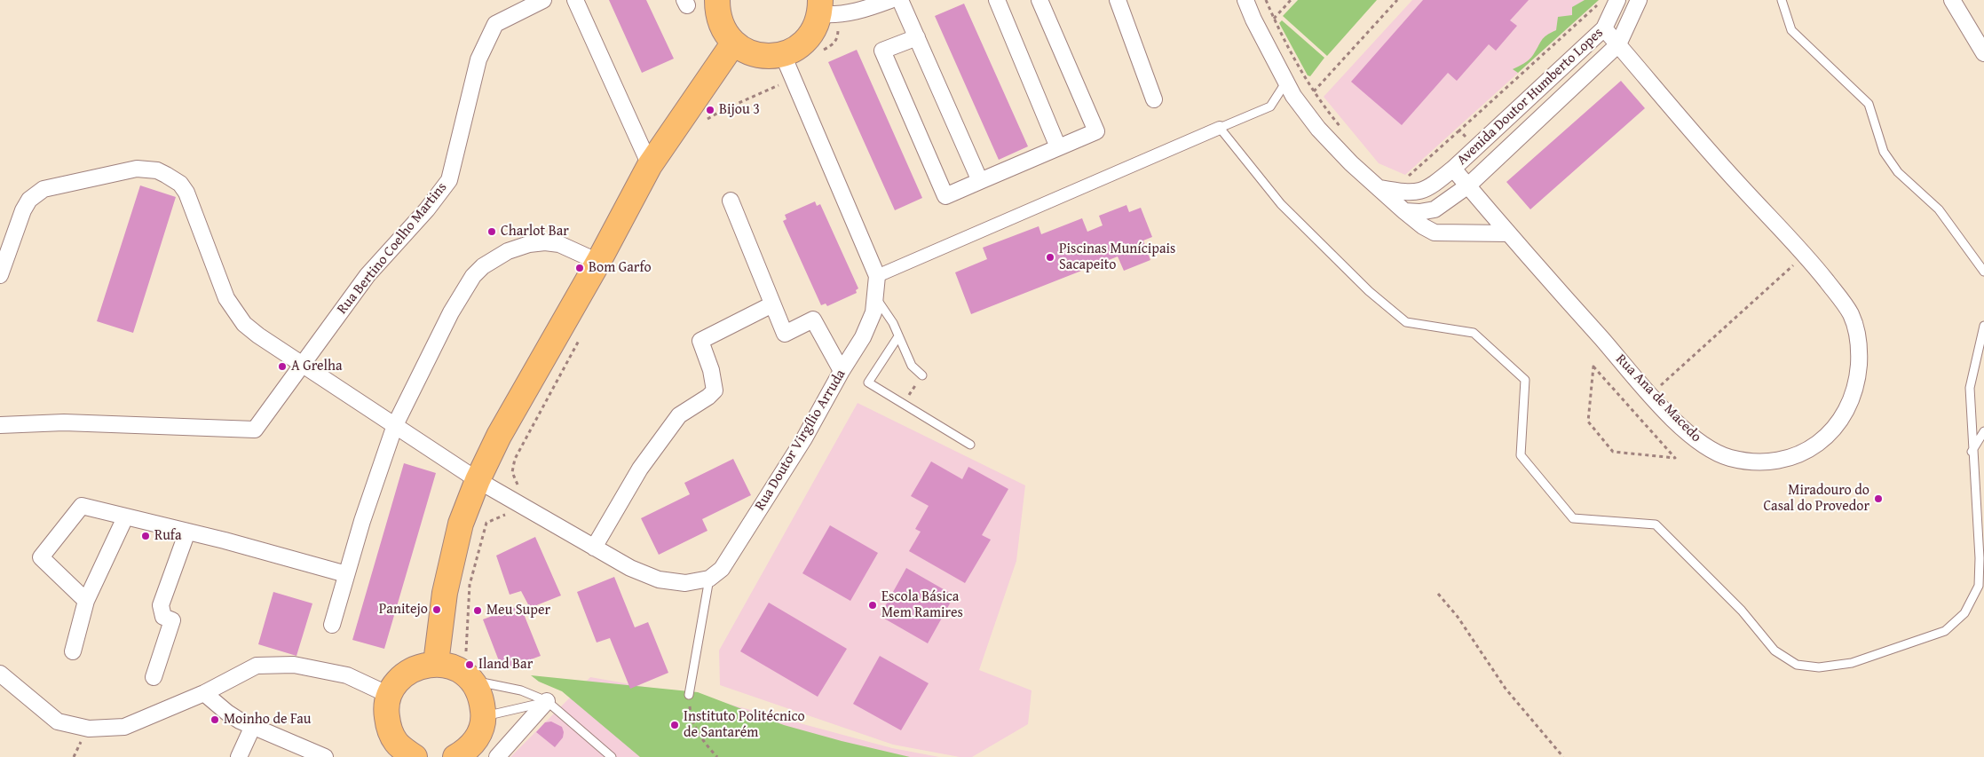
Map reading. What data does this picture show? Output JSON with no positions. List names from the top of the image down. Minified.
{"streets":{"street":["Avenida Doutor Humberto Lopes","Rua Bertino Coelho Martins","Rua Ana de Macedo","Rua Doutor Virgílio Arruda"]},"crossings":[["Avenida Doutor Humberto Lopes","Rua Ana de Macedo"]],"places":["Bijou 3","Charlot Bar","Piscinas Munícipais Sacapeito","Bom Garfo","A Grelha","Miradouro do Casal do Provedor","Rufa","Escola Básica Mem Ramires","Panitejo","Meu Super","Iland Bar","Moinho de Fau","Instituto Politécnico de Santarém"]}
